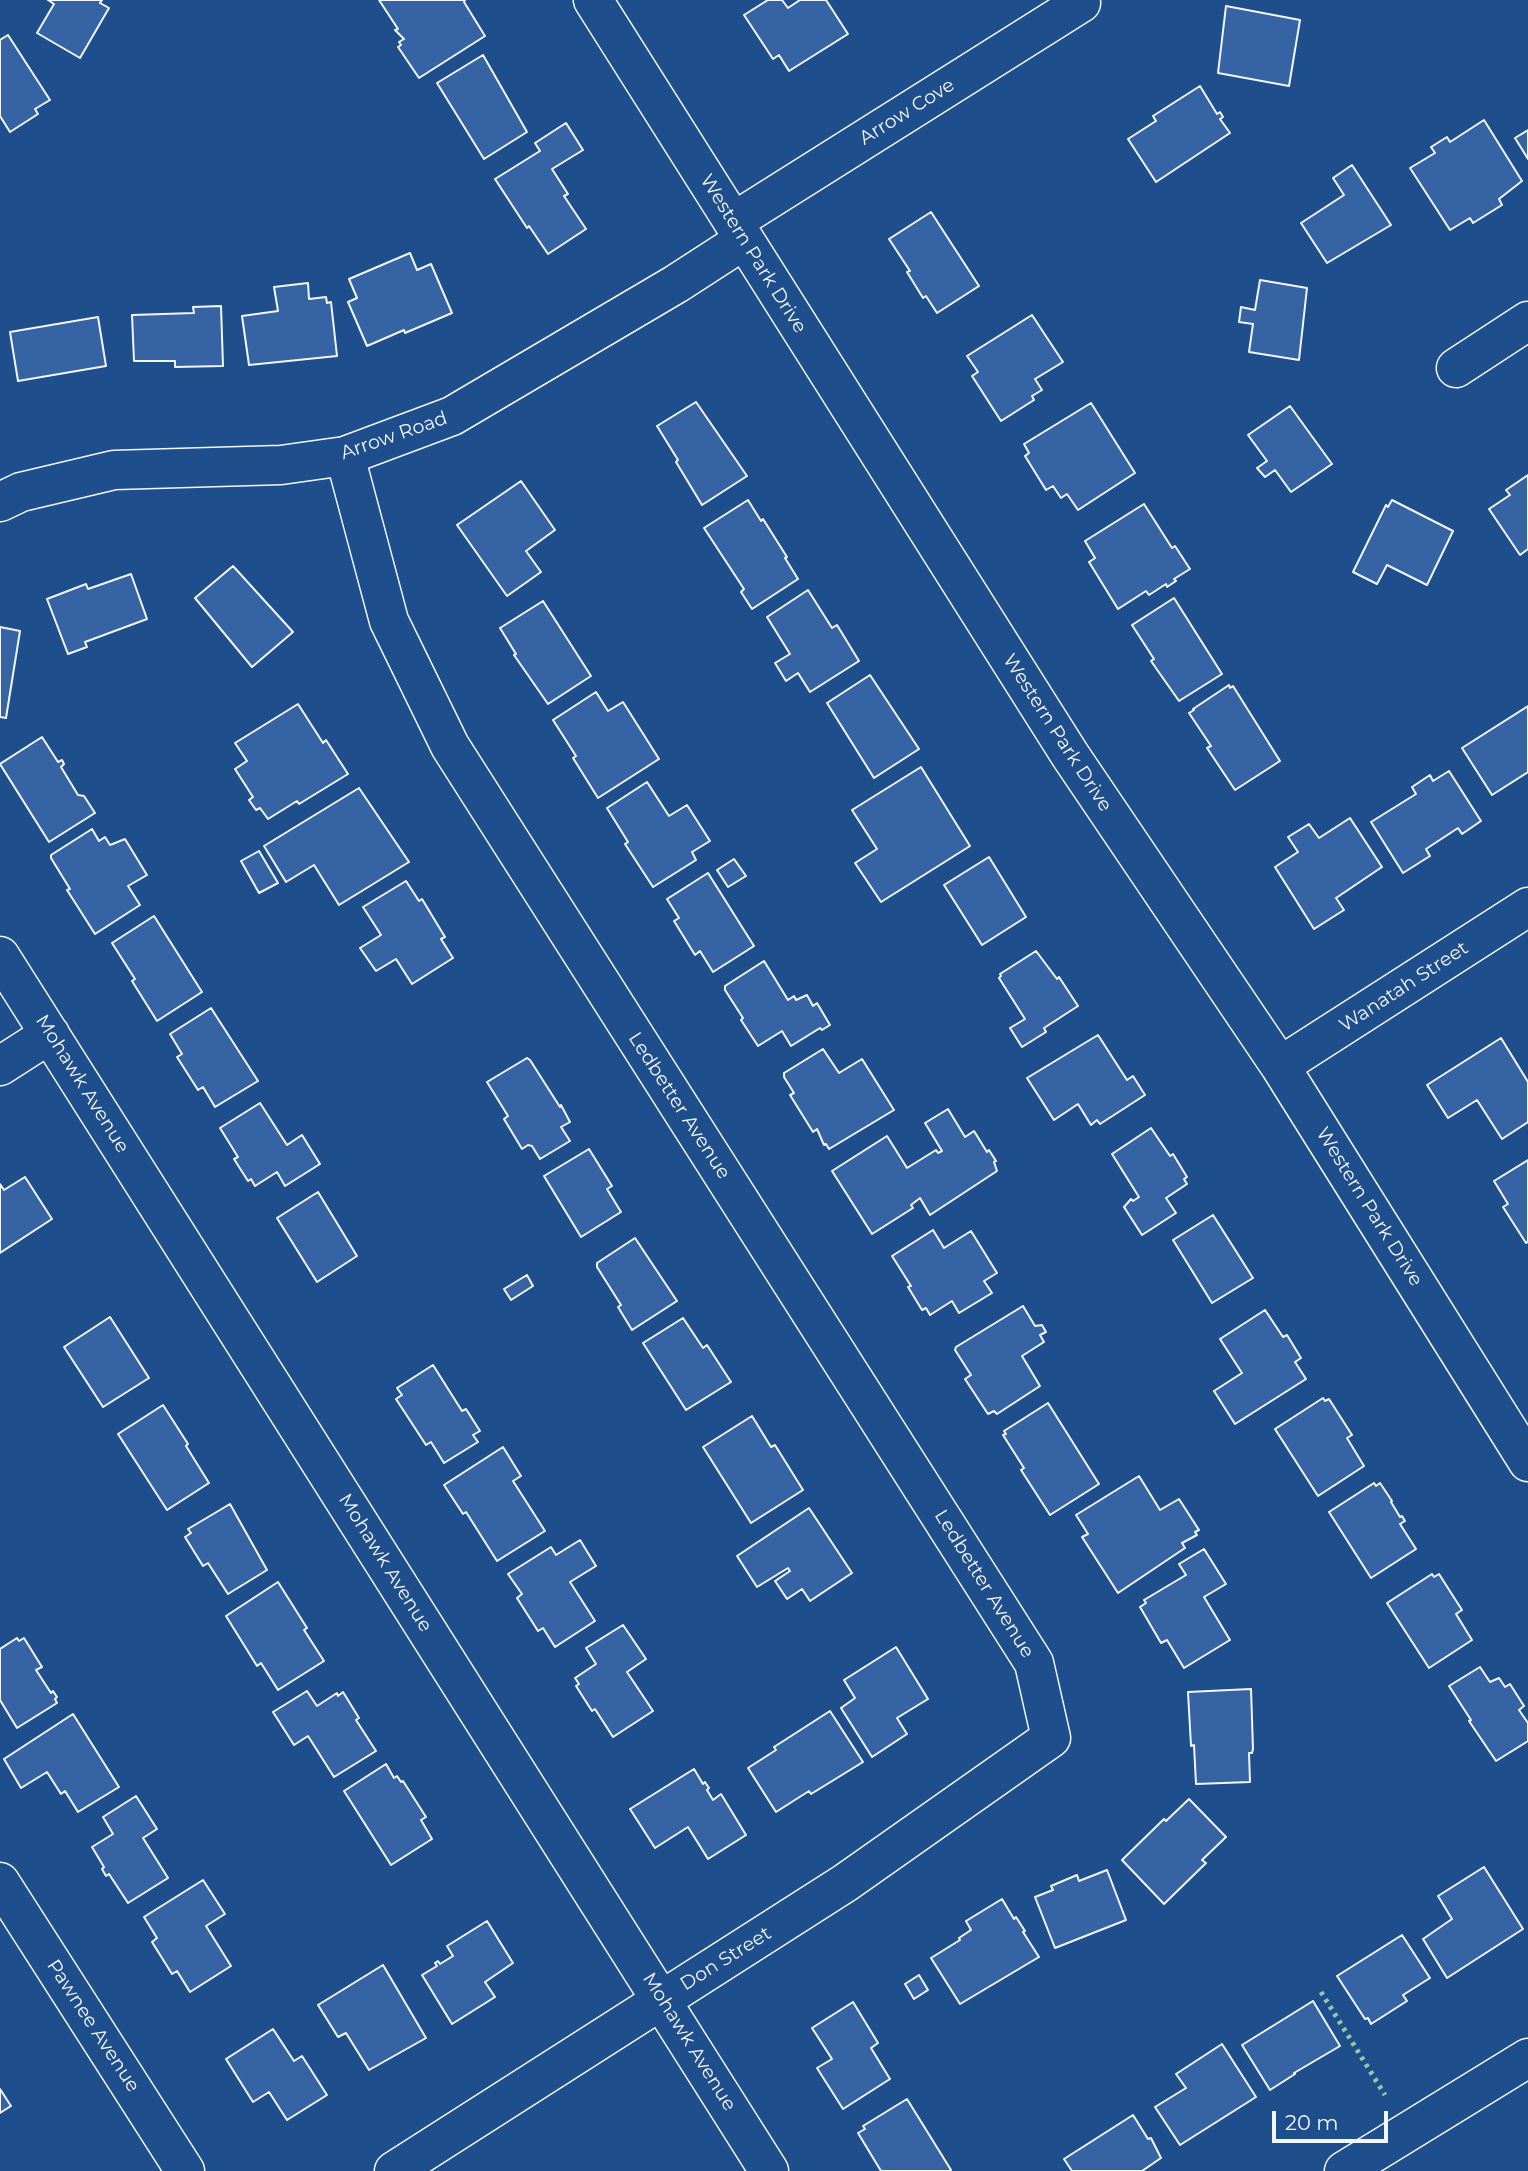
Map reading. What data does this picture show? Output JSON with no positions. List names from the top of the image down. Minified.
{"streets":{"street":["Arrow Cove","Western Park Drive","Arrow Road","Wanatah Street","Mohawk Avenue","Ledbetter Avenue","Don Street","Pawnee Avenue"]},"crossings":[["Arrow Cove","Western Park Drive"],["Arrow Cove","Arrow Road"],["Western Park Drive","Arrow Road"],["Western Park Drive","Wanatah Street"],["Arrow Road","Ledbetter Avenue"],["Mohawk Avenue","Don Street"],["Ledbetter Avenue","Don Street"]],"scale_bar":"20 m"}
